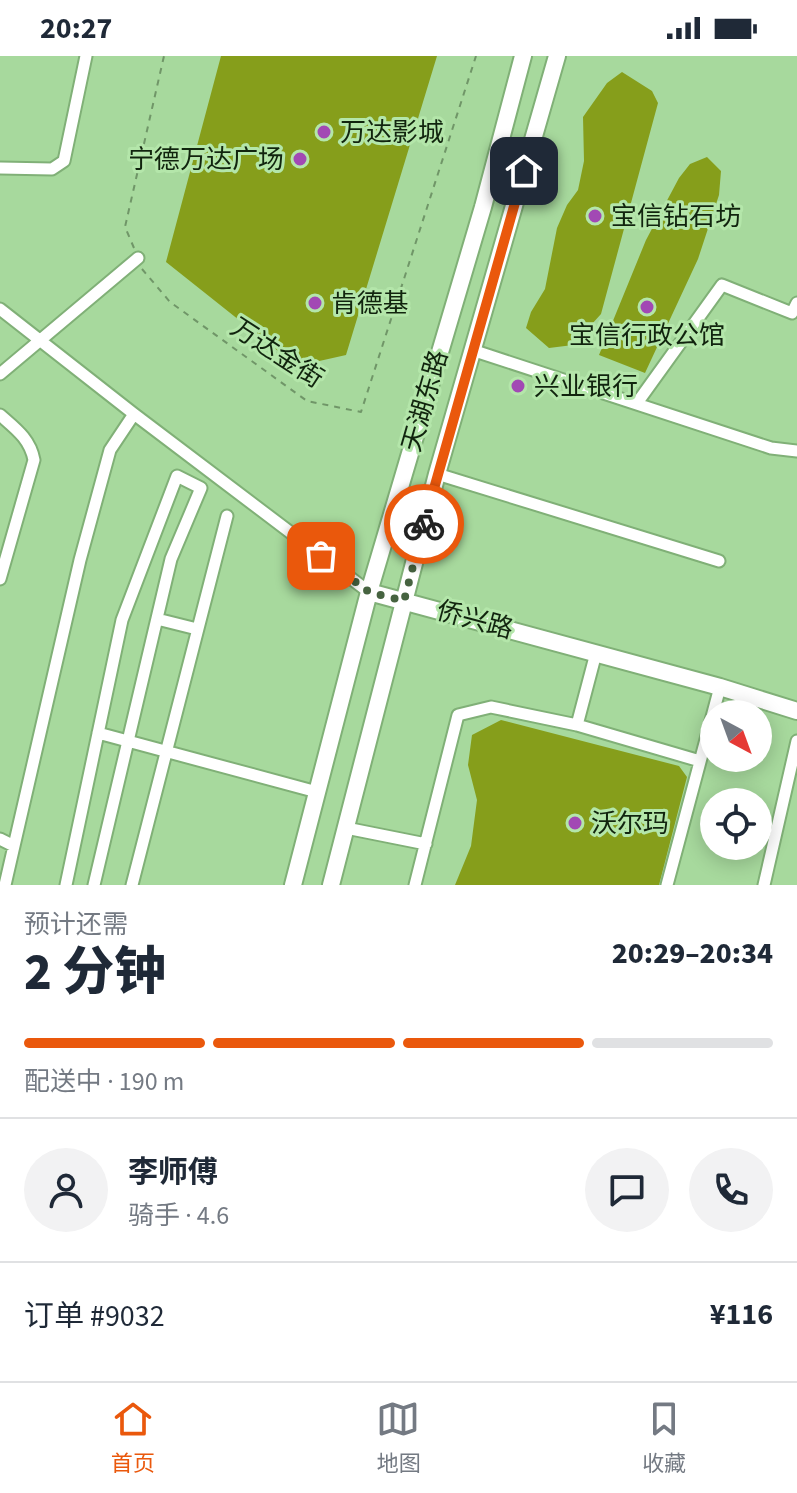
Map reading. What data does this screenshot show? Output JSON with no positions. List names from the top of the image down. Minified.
{"streets":{"main road":["天湖东路","侨兴路"],"path":["万达金街"]},"crossings":[["天湖东路","侨兴路"]],"places":["万达影城","宁德万达广场","宝信钻石坊","肯德基","宝信行政公馆","兴业银行","沃尔玛"],"north":"bottom right","page":{"status":"20:27","heading":["2 分钟","预计还需","20:29–20:34"],"panel":["李师傅","骑手 · 4.6","订单 #9032","¥116"],"bar":"配送中 · 190 m","tabs":["首页","地图","收藏"]}}
